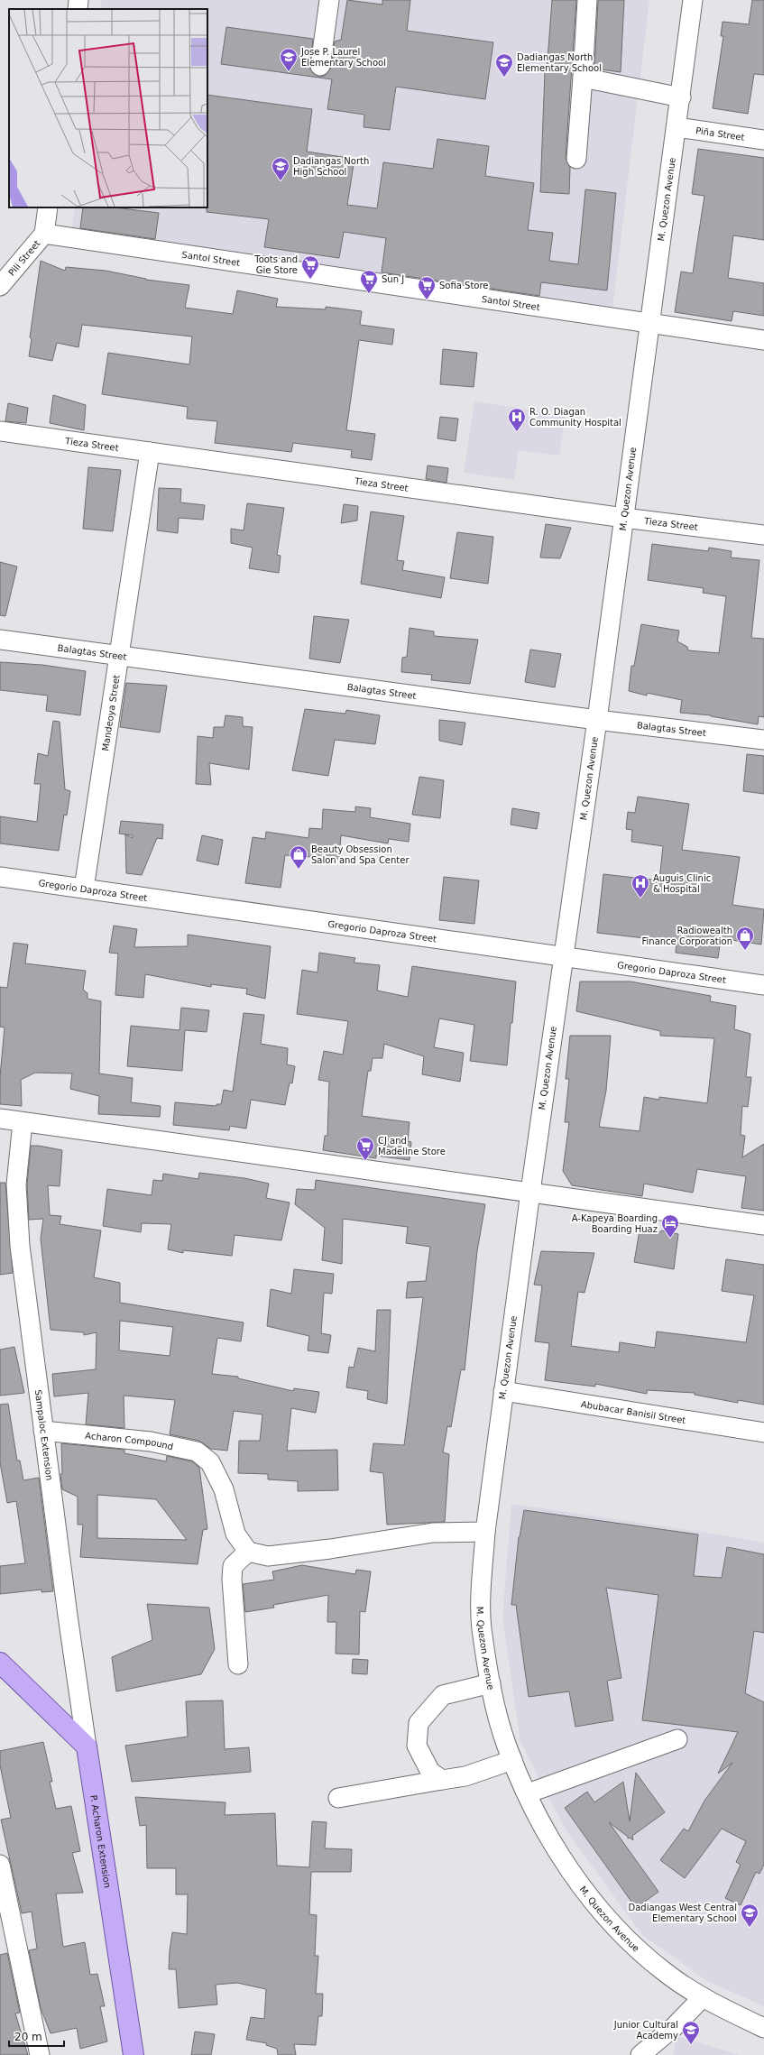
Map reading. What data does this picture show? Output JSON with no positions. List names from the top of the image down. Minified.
{"streets":{"main road":["P. Acharon Extension"],"street":["Piña Street","M. Quezon Avenue","Pili Street","Santol Street","Tieza Street","Balagtas Street","Mandeoya Street","Gregorio Daproza Street","Abubacar Banisil Street","Sampaloc Extension","Acharon Compound"]},"crossings":[["Piña Street","M. Quezon Avenue"],["M. Quezon Avenue","Santol Street"],["M. Quezon Avenue","Tieza Street"],["M. Quezon Avenue","Balagtas Street"],["M. Quezon Avenue","Gregorio Daproza Street"],["M. Quezon Avenue","Abubacar Banisil Street"],["Pili Street","Santol Street"],["Tieza Street","Mandeoya Street"],["Balagtas Street","Mandeoya Street"],["Mandeoya Street","Gregorio Daproza Street"],["Sampaloc Extension","Acharon Compound"],["Sampaloc Extension","P. Acharon Extension"]],"places":{"school or university":["Jose P. Laurel Elementary School","Dadiangas North Elementary School","Dadiangas North High School","Dadiangas West Central Elementary School","Junior Cultural Academy"],"supermarket":["Toots and Gie Store","Sun J","Sofia Store","CJ and Madeline Store"],"hospital":["R. O. Diagan Community Hospital","Auguis Clinic & Hospital"],"shop":["Beauty Obsession Salon and Spa Center","Radiowealth Finance Corporation"],"hotel":["A-Kapeya Boarding Boarding Huaz"]},"scale_bar":"20 m"}
